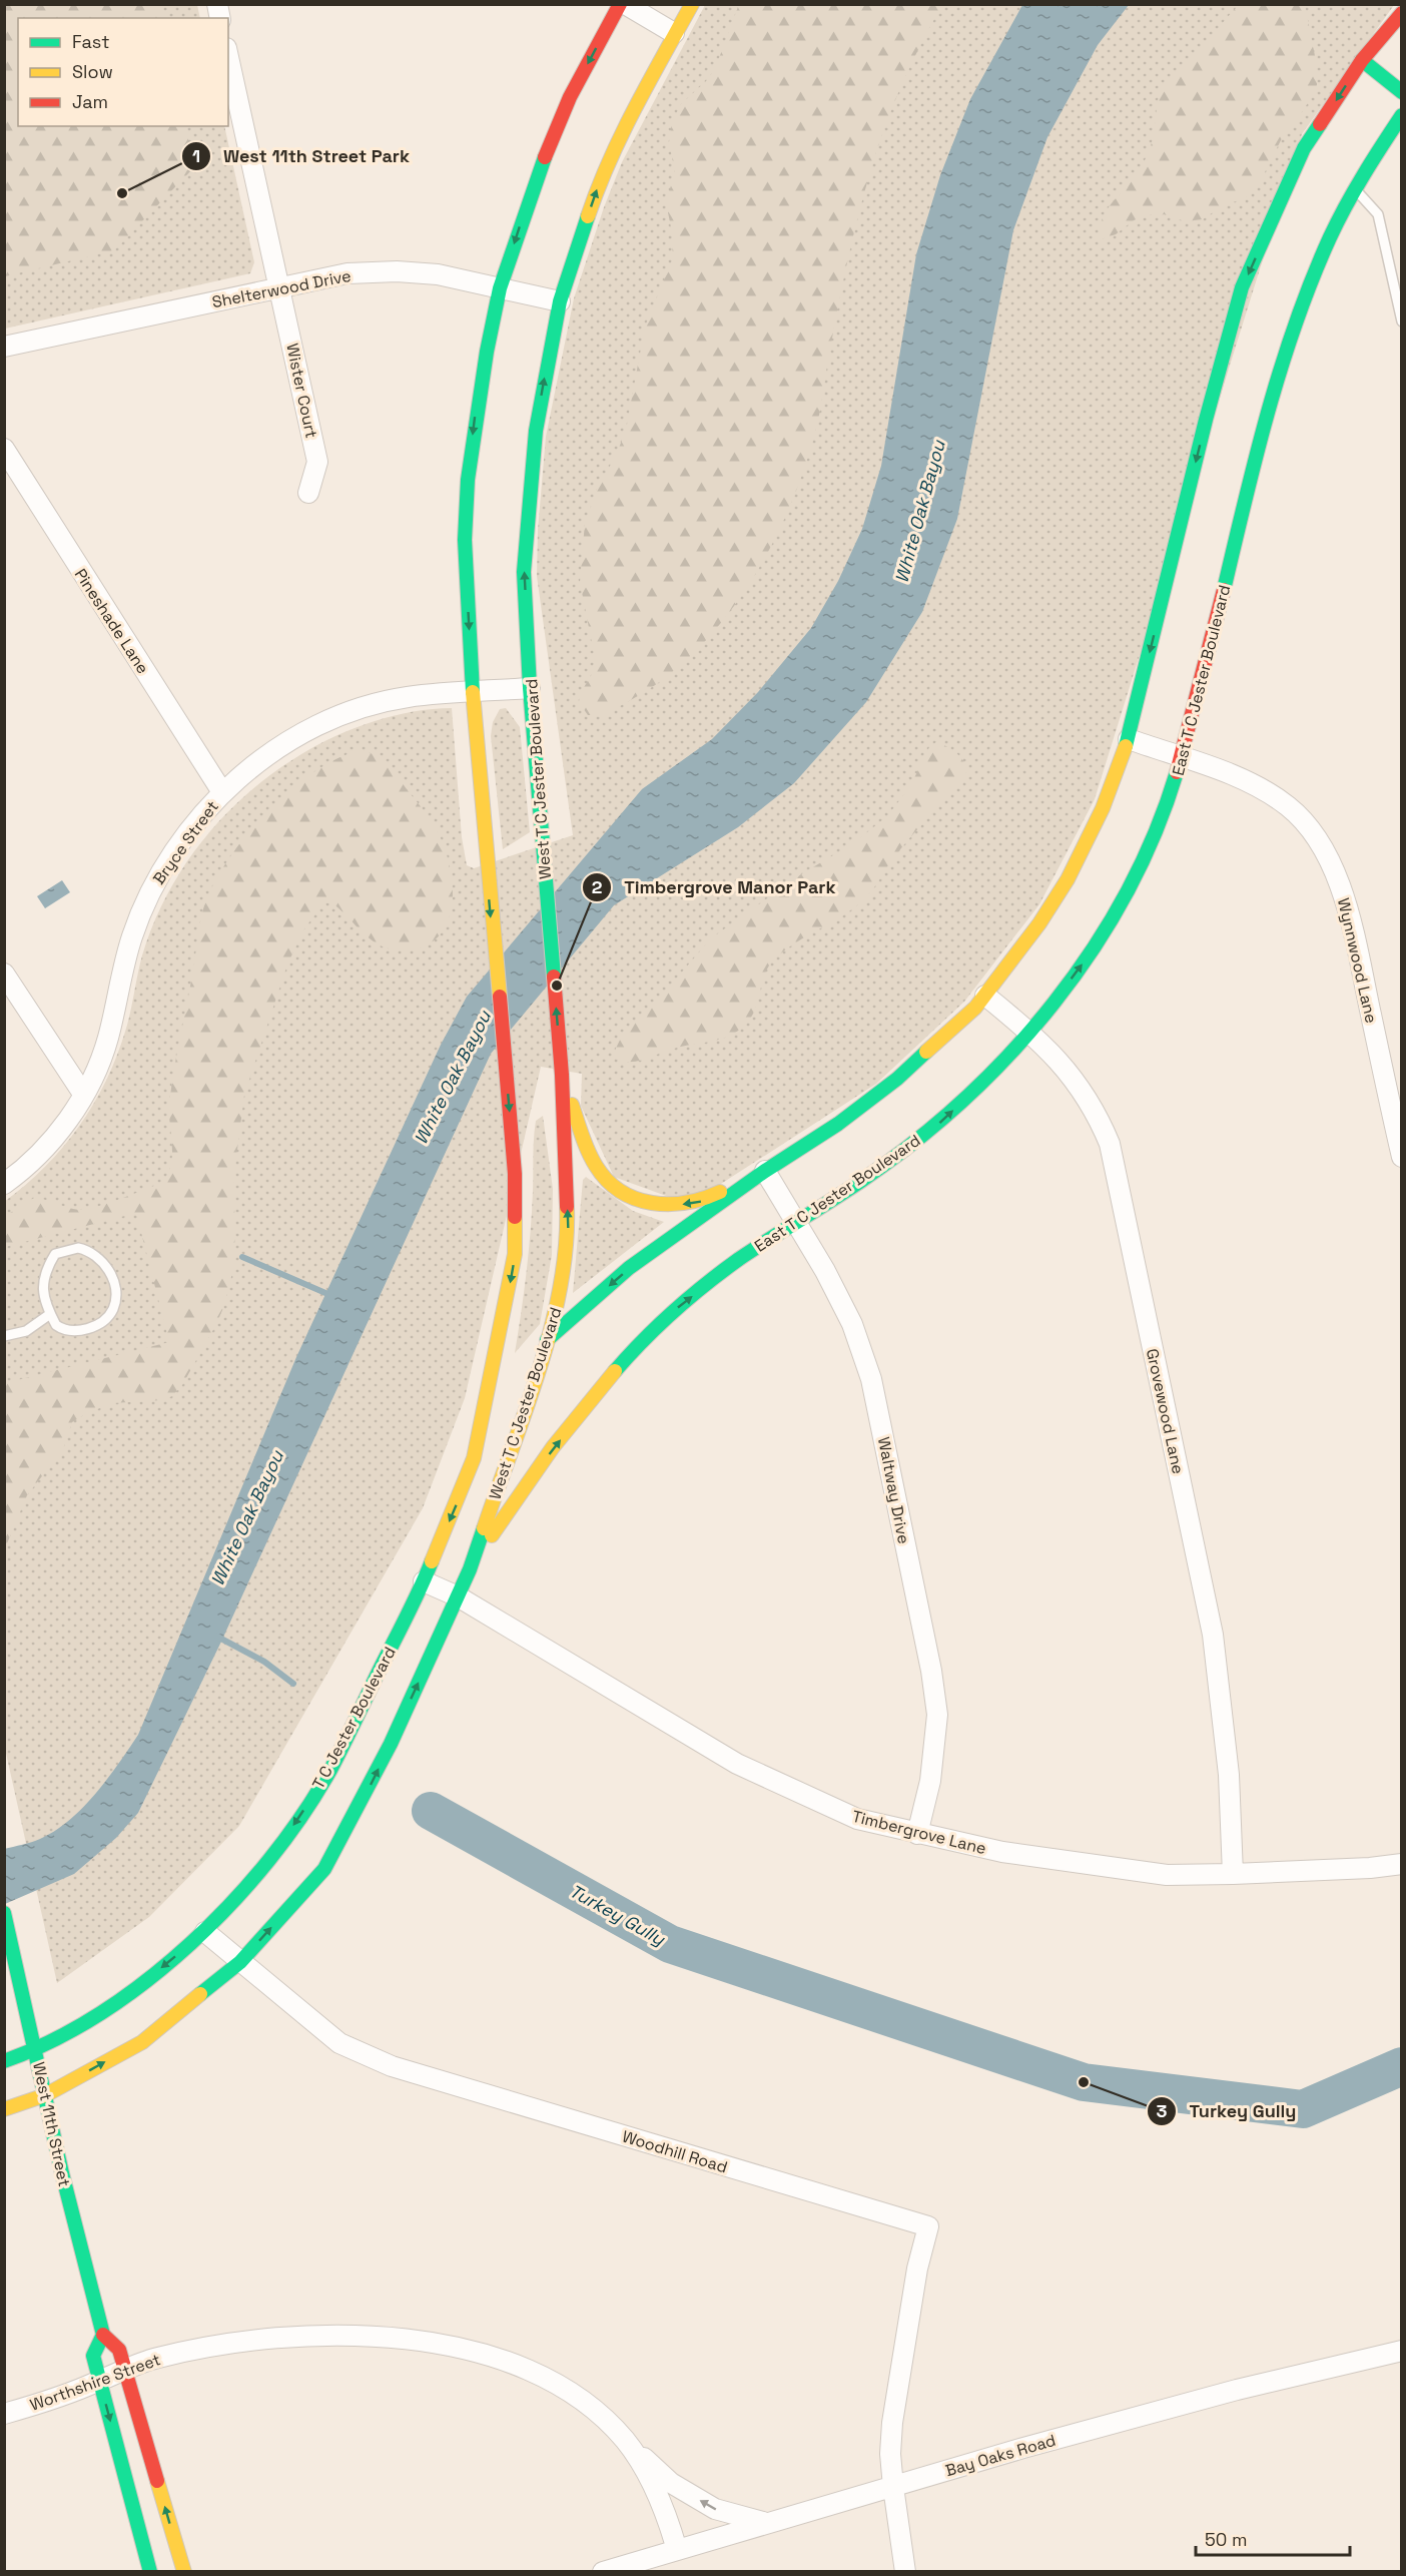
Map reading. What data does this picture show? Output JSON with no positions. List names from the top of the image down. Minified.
{"streets":{"main road":["East T C Jester Boulevard","West T C Jester Boulevard","T C Jester Boulevard","West 11th Street"],"street":["Shelterwood Drive","Wister Court","Pineshade Lane","Bryce Street","Wynnwood Lane","Grovewood Lane","Waltway Drive","Timbergrove Lane","Woodhill Road","Worthshire Street","Bay Oaks Road"]},"crossings":[["Shelterwood Drive","Wister Court"],["Shelterwood Drive","West T C Jester Boulevard"],["Pineshade Lane","Bryce Street"],["East T C Jester Boulevard","West T C Jester Boulevard"],["East T C Jester Boulevard","Wynnwood Lane"],["East T C Jester Boulevard","Grovewood Lane"],["East T C Jester Boulevard","Waltway Drive"],["West T C Jester Boulevard","Bryce Street"],["West T C Jester Boulevard","T C Jester Boulevard"],["Grovewood Lane","Timbergrove Lane"],["Waltway Drive","Timbergrove Lane"],["T C Jester Boulevard","Timbergrove Lane"],["T C Jester Boulevard","West 11th Street"],["T C Jester Boulevard","Woodhill Road"],["West 11th Street","Worthshire Street"],["Woodhill Road","Bay Oaks Road"],["Worthshire Street","Bay Oaks Road"]],"water":["White Oak Bayou","Turkey Gully"],"places":["West 11th Street Park","Timbergrove Manor Park","Turkey Gully"],"legend":["Fast","Slow","Jam"],"scale_bar":"50 m"}
